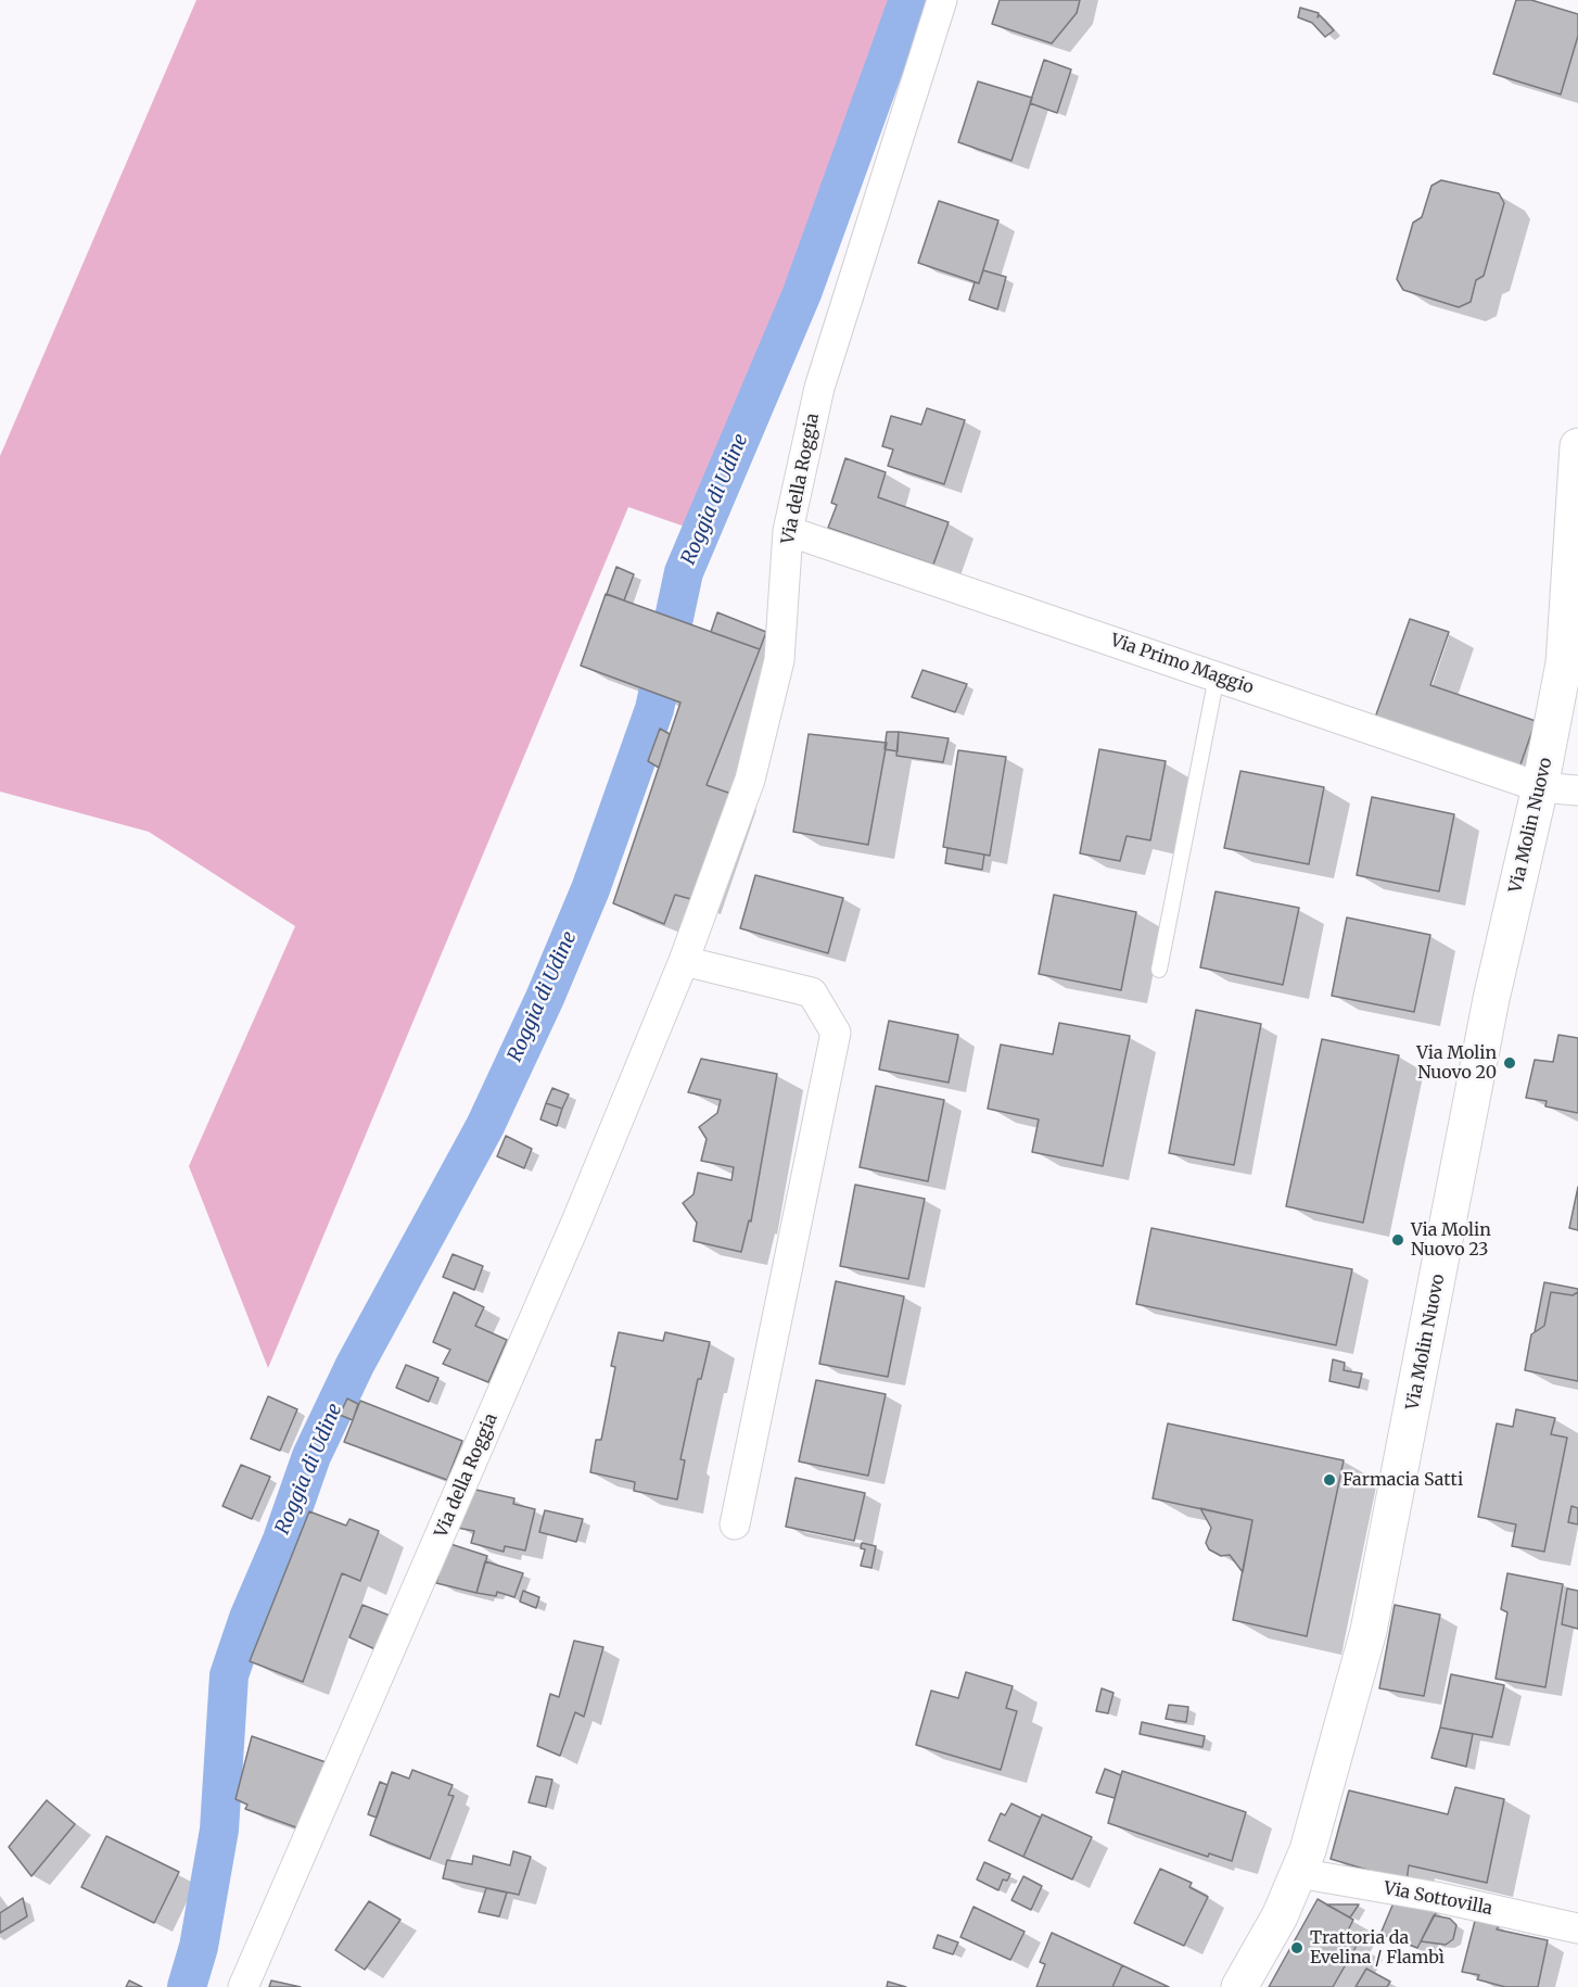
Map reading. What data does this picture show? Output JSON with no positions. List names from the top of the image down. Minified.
{"streets":{"main road":["Via Molin Nuovo"],"street":["Via della Roggia","Via Primo Maggio","Via Sottovilla"]},"crossings":[["Via della Roggia","Via Primo Maggio"],["Via Primo Maggio","Via Molin Nuovo"],["Via Molin Nuovo","Via Sottovilla"]],"water":["Roggia di Udine"],"places":["Via Molin Nuovo 20","Via Molin Nuovo 23","Farmacia Satti","Trattoria da Evelina / Flambì"]}
